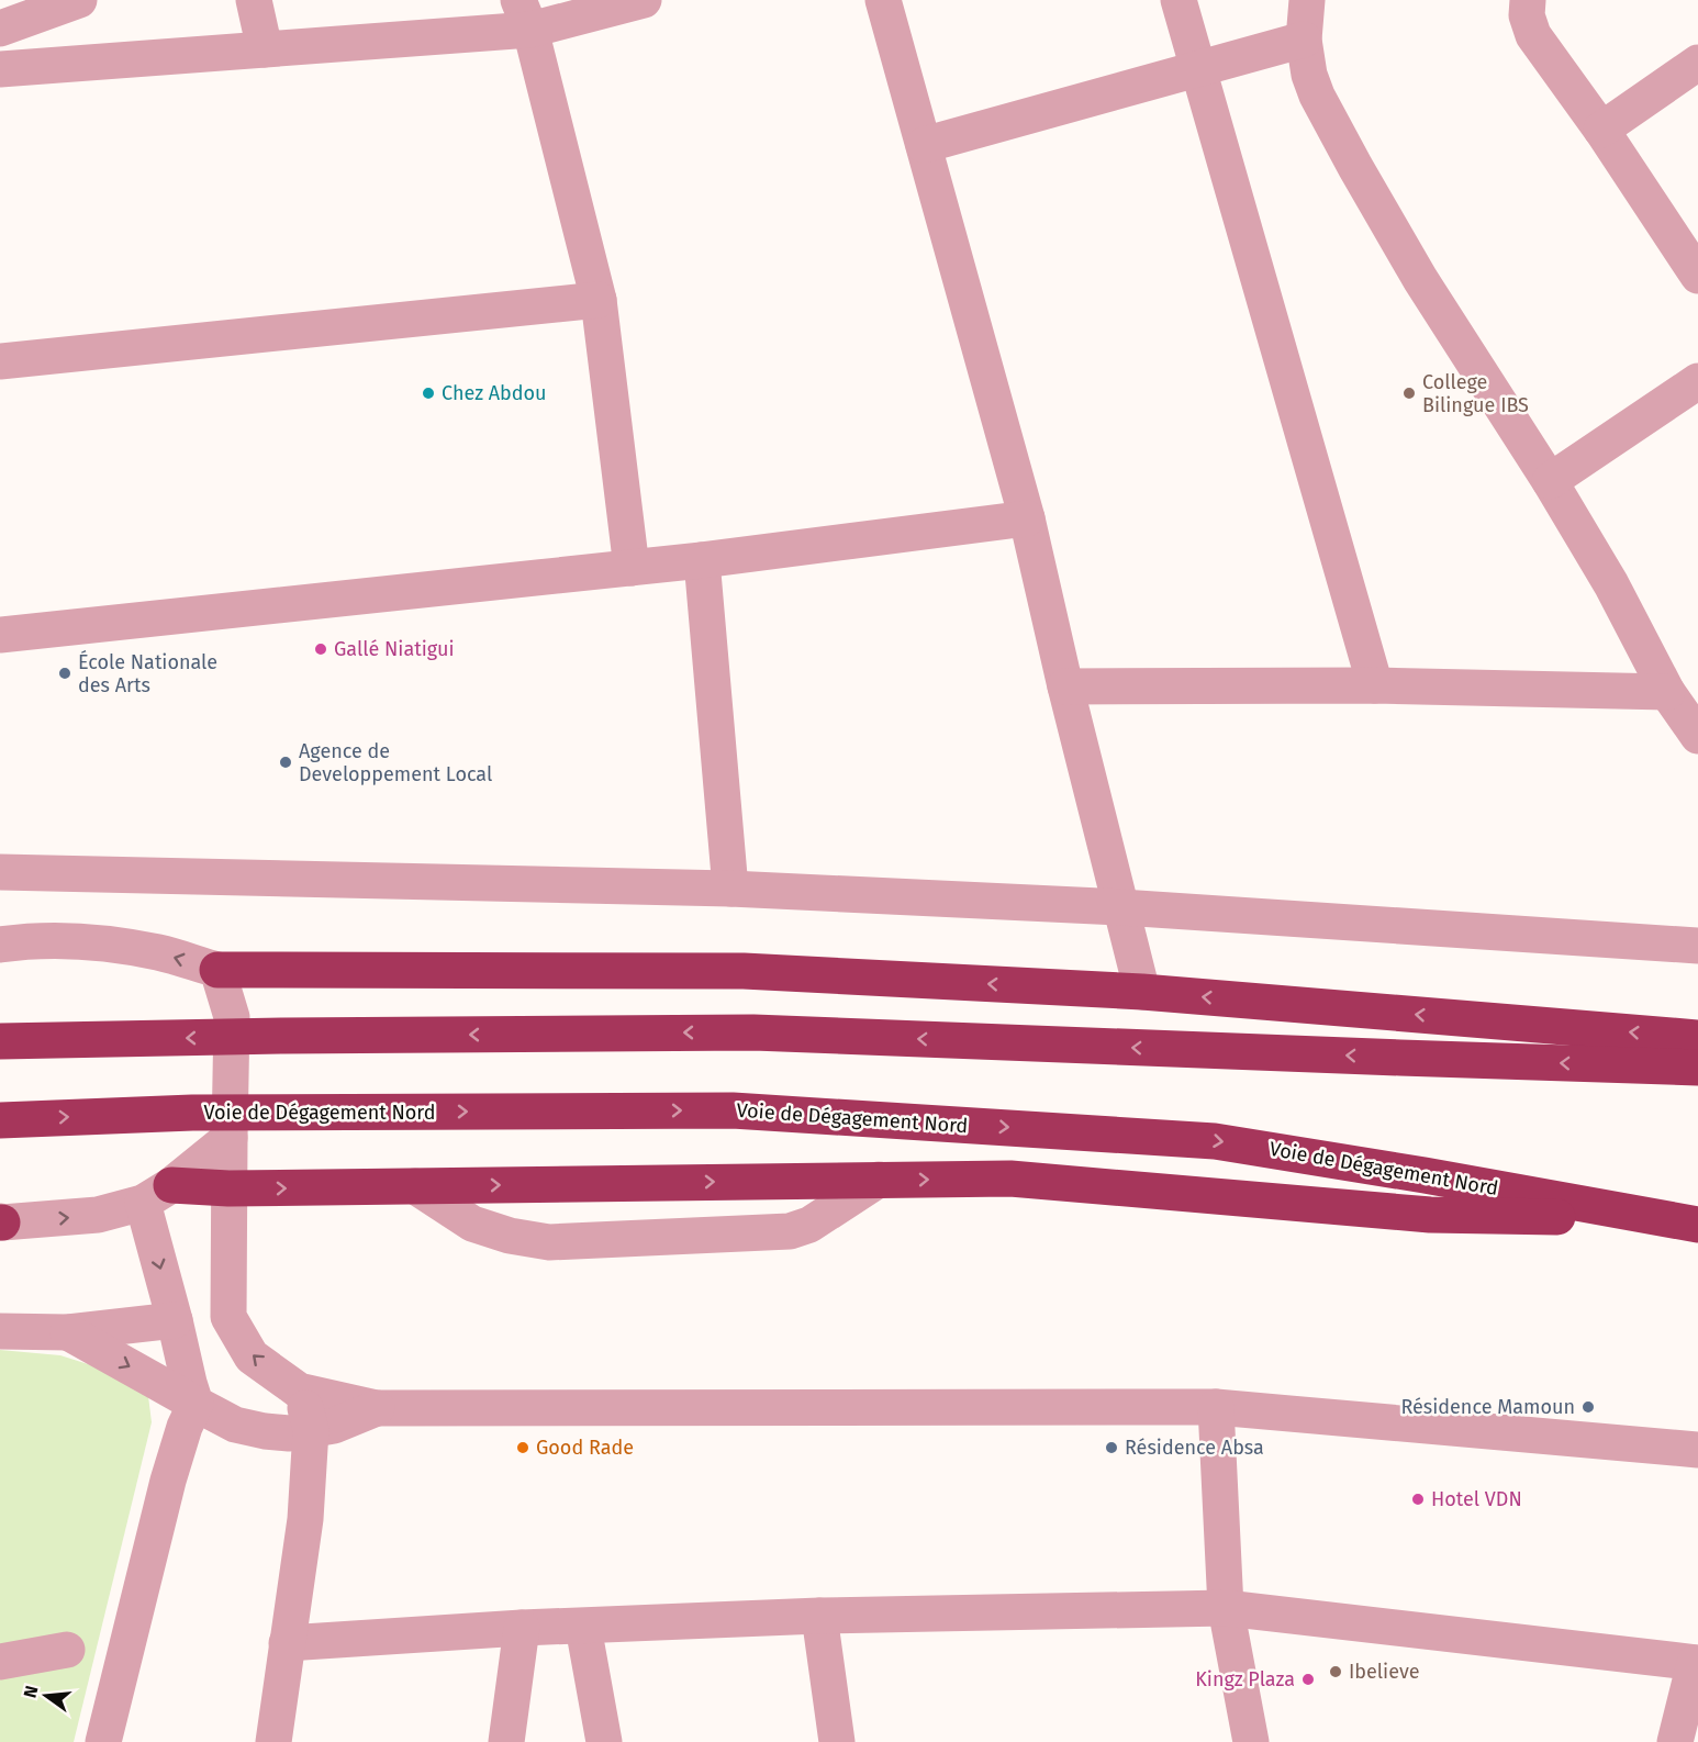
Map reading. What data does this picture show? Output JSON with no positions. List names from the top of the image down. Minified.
{"streets":{"highway":["Voie de Dégagement Nord"]},"places":["Chez Abdou","College Bilingue IBS","Gallé Niatigui","École Nationale des Arts","Agence de Developpement Local","Résidence Mamoun","Good Rade","Résidence Absa","Hotel VDN","Ibelieve","Kingz Plaza"],"north":"left"}
